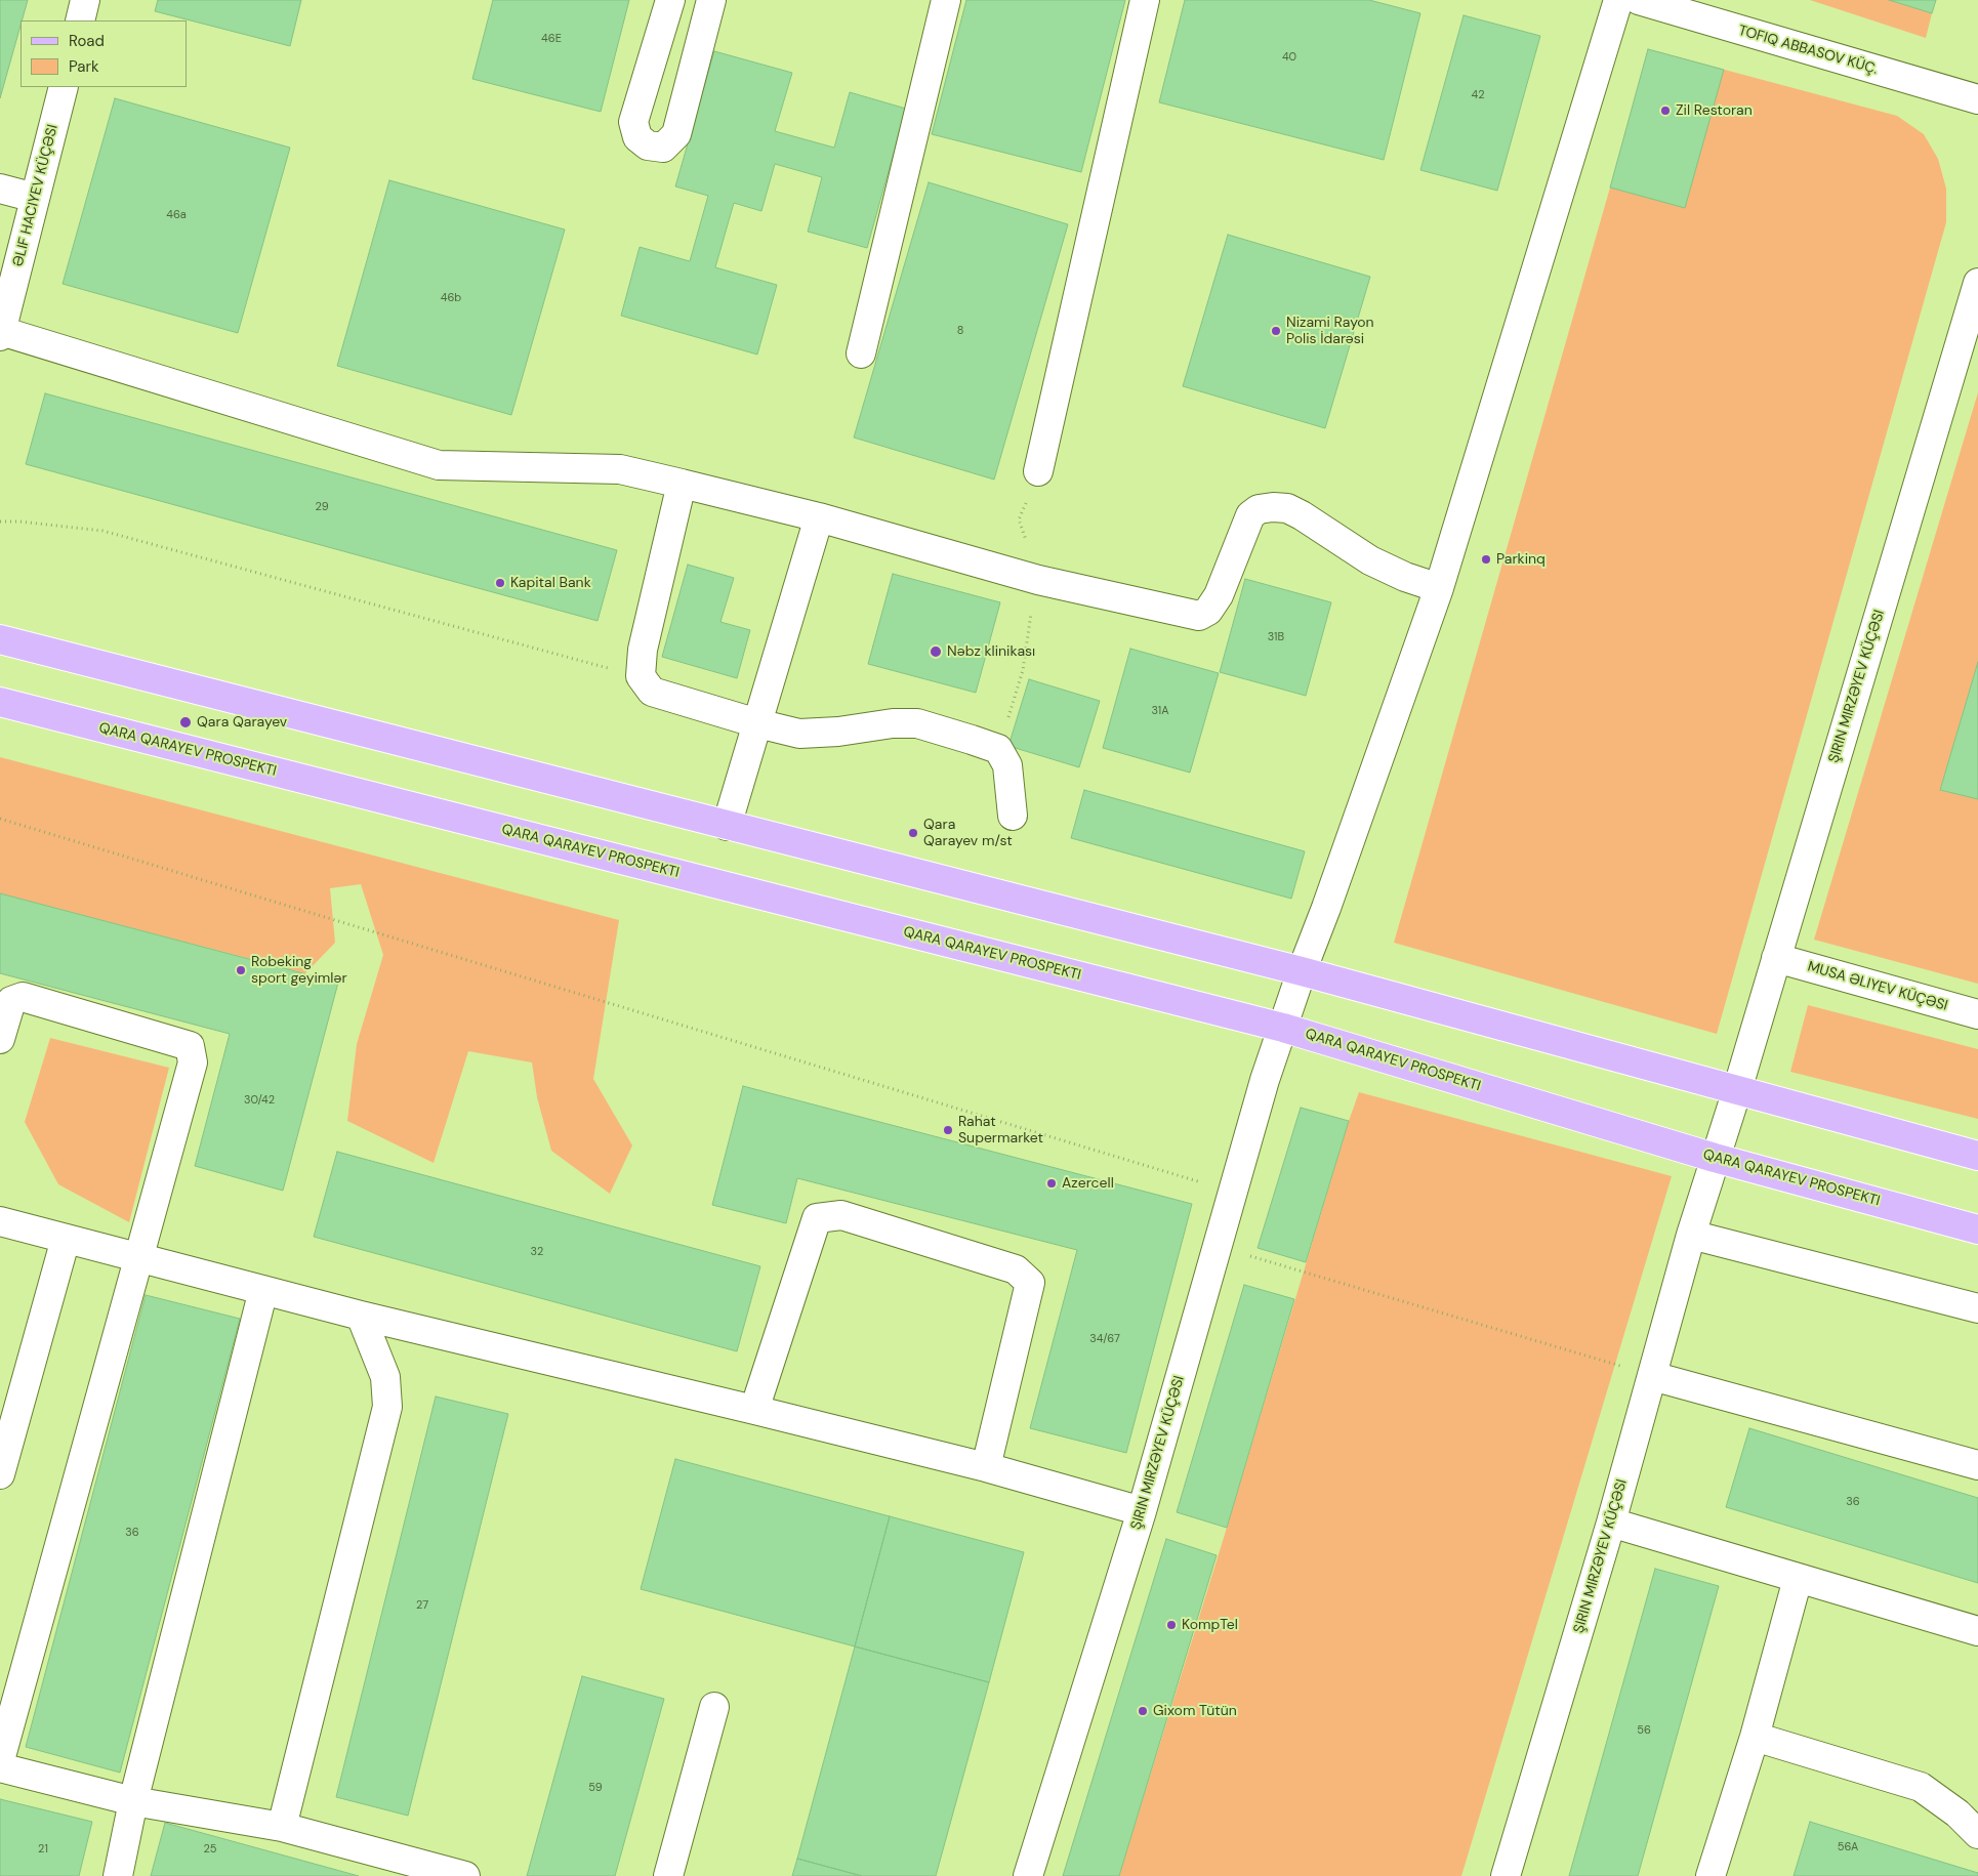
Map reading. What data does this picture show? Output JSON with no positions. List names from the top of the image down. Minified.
{"streets":{"main road":["QARA QARAYEV PROSPEKTI"],"street":["TOFIQ ABBASOV KÜÇ.","ŞIRIN MIRZƏYEV KÜÇƏSI","MUSA ƏLIYEV KÜÇƏSI"]},"crossings":[["ŞIRIN MIRZƏYEV KÜÇƏSI","QARA QARAYEV PROSPEKTI"],["ŞIRIN MIRZƏYEV KÜÇƏSI","MUSA ƏLIYEV KÜÇƏSI"]],"places":["Zil Restoran","Nizami Rayon Polis İdarəsi","Parkinq","Kapital Bank","Nəbz klinikası","Qara Qarayev","Qara Qarayev m/st","Robeking sport geyimlər","Rahat Supermarket","Azercell","KompTel","Gixom Tütün"],"house_numbers":["46E","40","42","46a","46b","8","29","31B","31A","30/42","32","34/67","36","36","27","56","59","56A","21","25"],"legend":["Road","Park"]}
